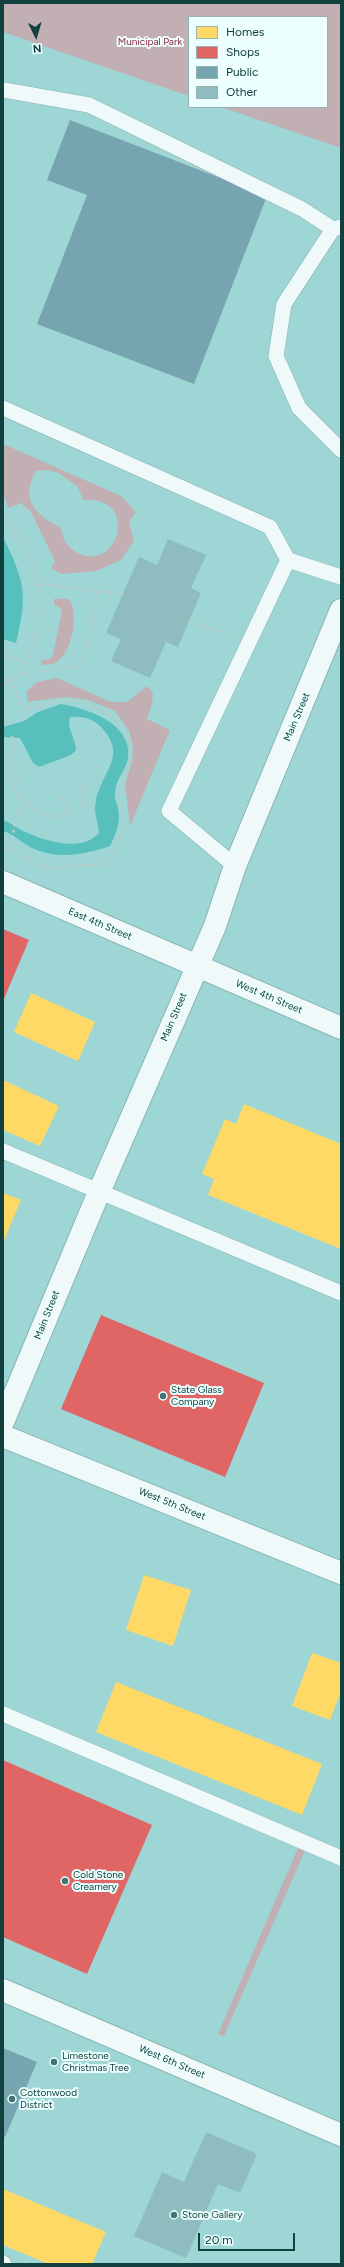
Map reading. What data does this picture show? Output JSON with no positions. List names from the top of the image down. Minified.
{"streets":{"street":["Main Street","East 4th Street","West 4th Street","West 5th Street","West 6th Street"]},"crossings":[["Main Street","East 4th Street"],["Main Street","West 4th Street"],["East 4th Street","West 4th Street"]],"parks":["Municipal Park"],"places":["State Glass Company","Cold Stone Creamery","Limestone Christmas Tree","Cottonwood District","Stone Gallery"],"legend":["Homes","Shops","Public","Other"],"scale_bar":"20 m","north":"bottom"}
